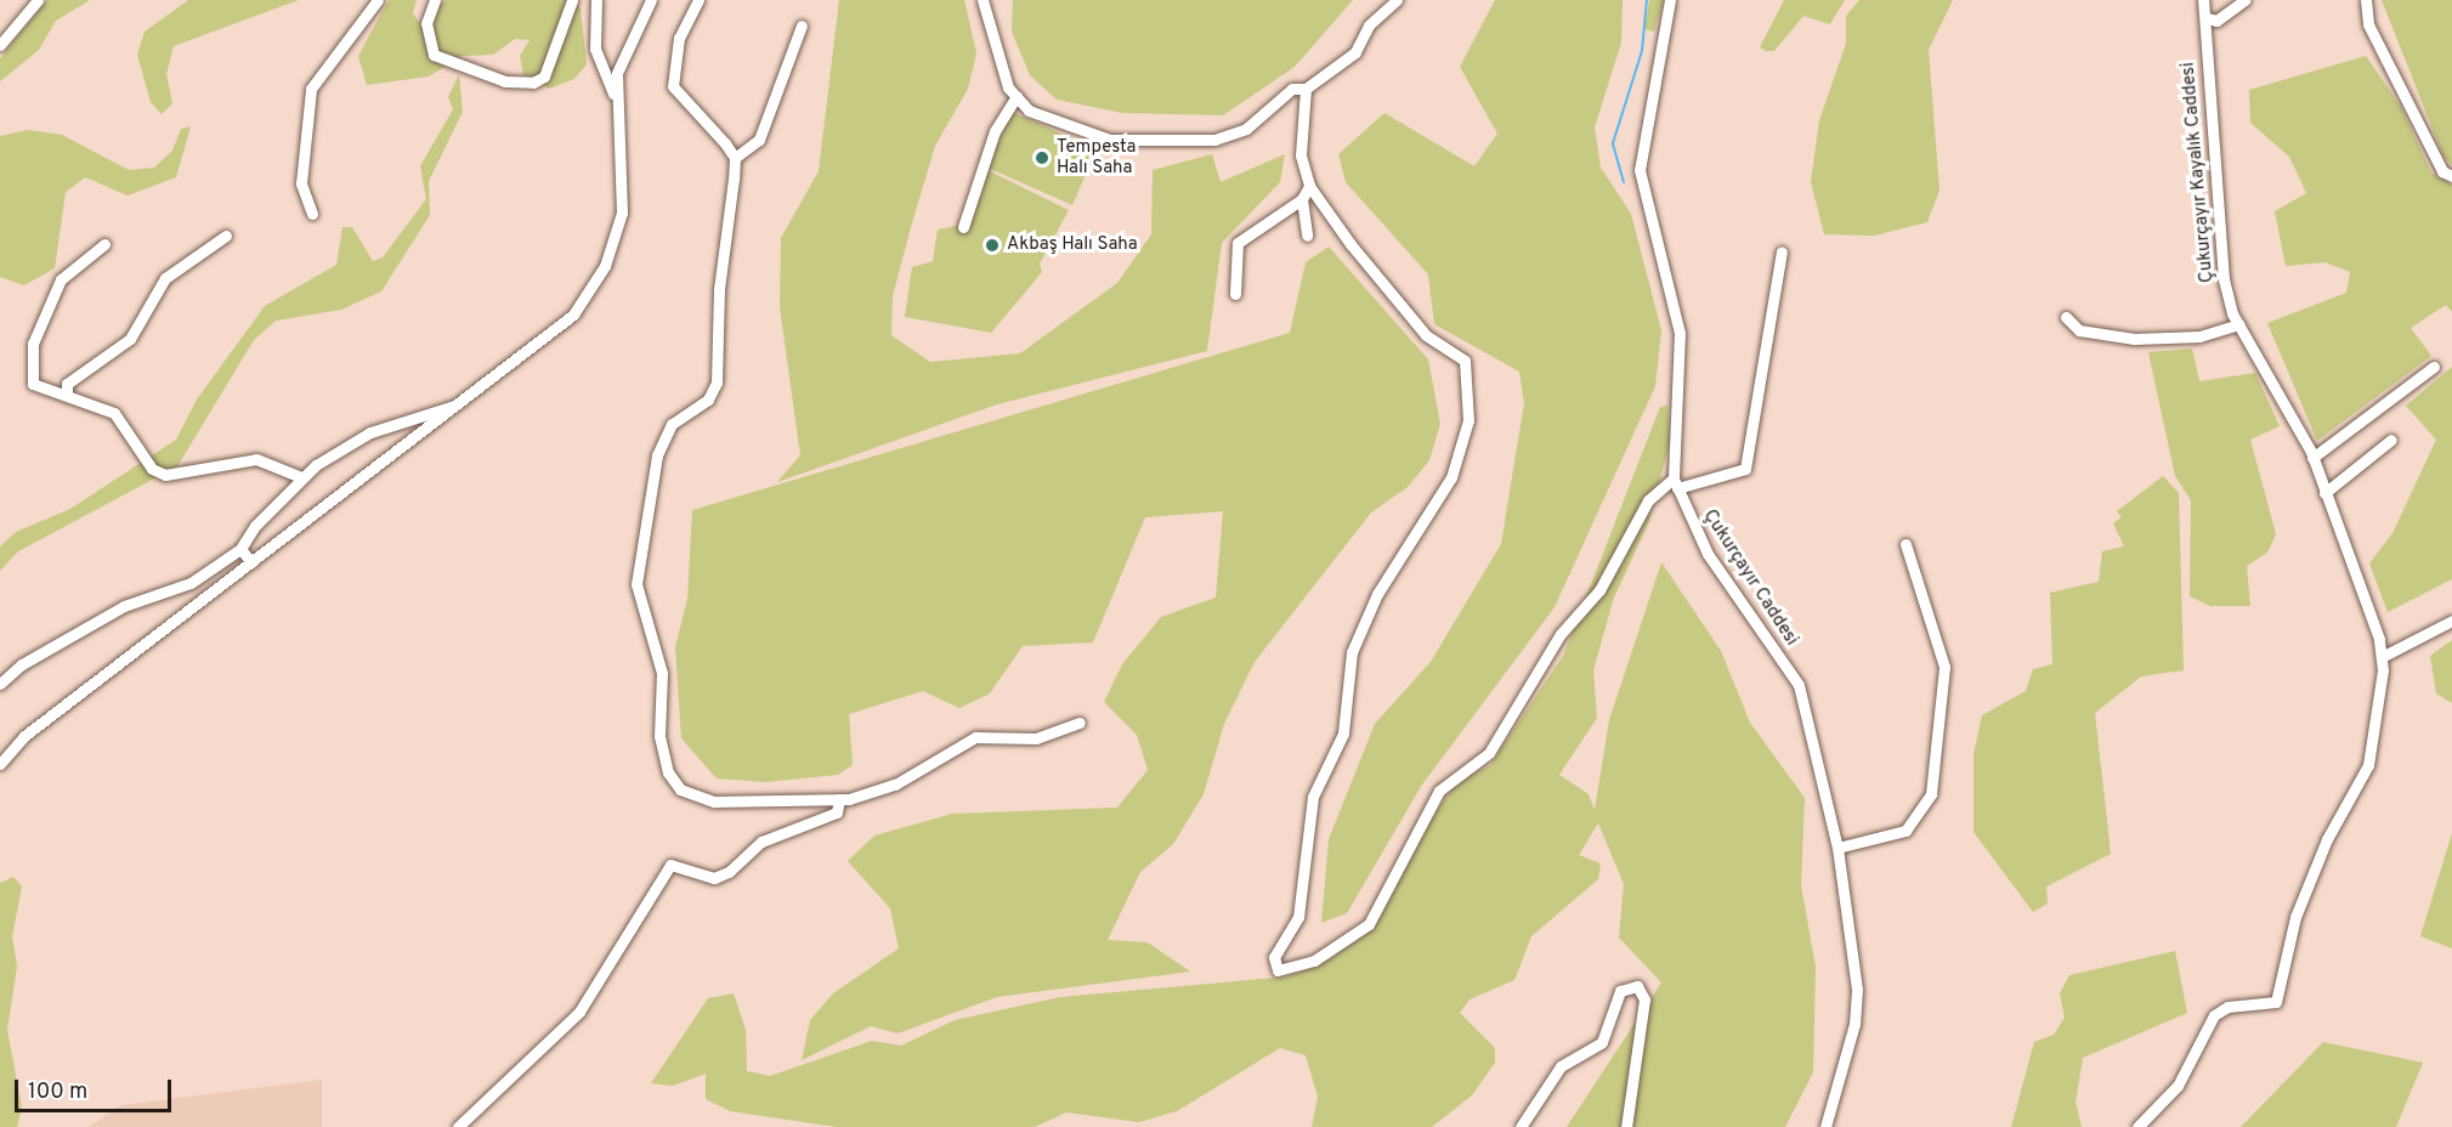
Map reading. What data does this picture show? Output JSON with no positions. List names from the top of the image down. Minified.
{"streets":{"street":["Çukurçayır Kayalık Caddesi","Çukurçayır Caddesi"]},"places":["Tempesta Halı Saha","Akbaş Halı Saha"],"scale_bar":"100 m"}
